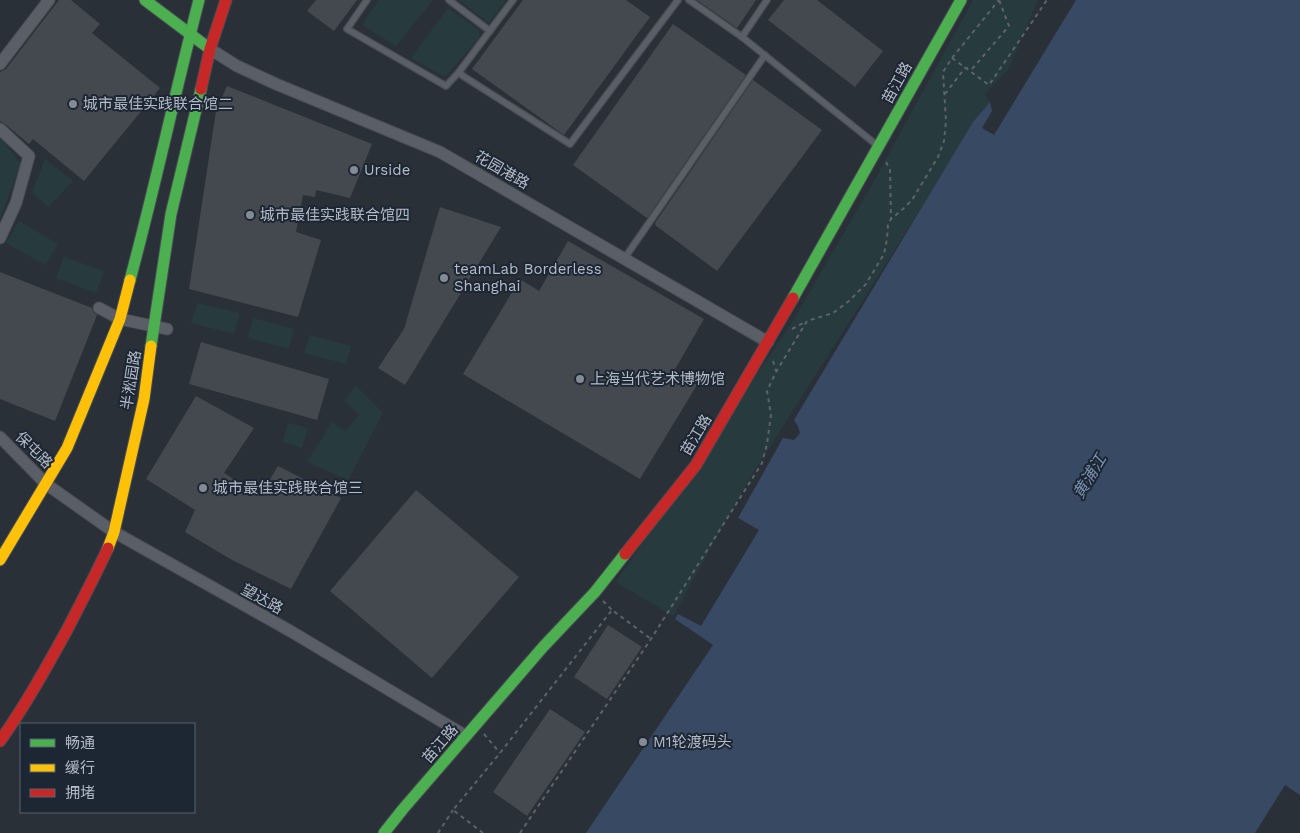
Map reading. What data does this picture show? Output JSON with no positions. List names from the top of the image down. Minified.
{"streets":{"main road":["苗江路","半淞园路"],"street":["花园港路","保屯路","望达路"]},"crossings":[["苗江路","花园港路"],["苗江路","望达路"],["花园港路","半淞园路"],["半淞园路","保屯路"],["半淞园路","望达路"],["保屯路","望达路"]],"water":["黄浦江"],"places":["城市最佳实践联合馆二","Urside","城市最佳实践联合馆四","teamLab Borderless Shanghai","上海当代艺术博物馆","城市最佳实践联合馆三","M1轮渡码头"],"legend":["畅通","缓行","拥堵"]}
